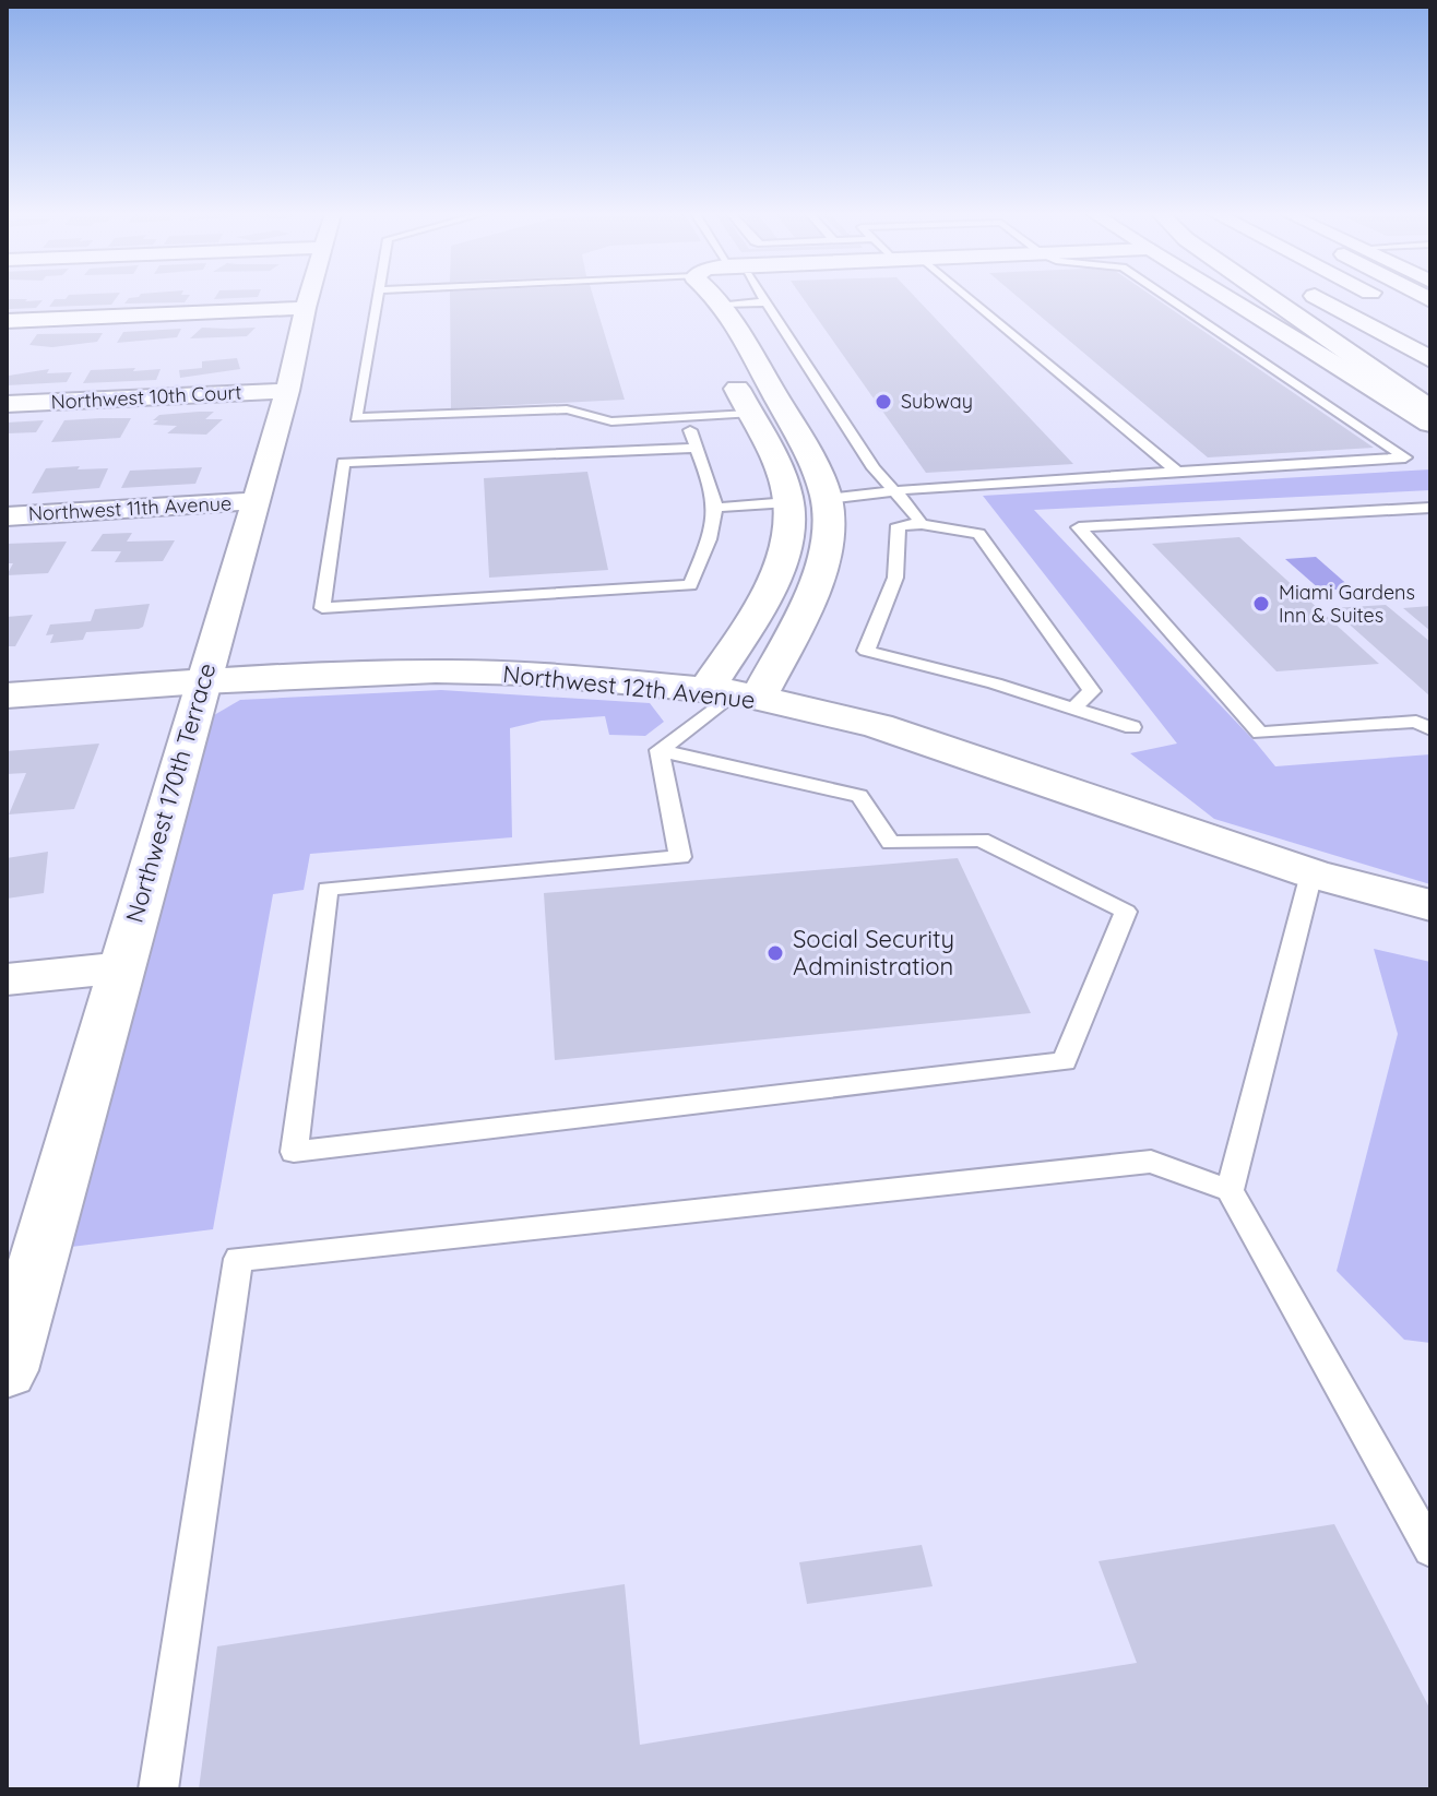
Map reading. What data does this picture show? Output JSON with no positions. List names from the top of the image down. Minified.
{"streets":{"main road":["Northwest 12th Avenue"],"street":["Northwest 10th Court","Northwest 11th Avenue","Northwest 170th Terrace"]},"crossings":[["Northwest 10th Court","Northwest 170th Terrace"],["Northwest 11th Avenue","Northwest 170th Terrace"],["Northwest 12th Avenue","Northwest 170th Terrace"]],"places":["Subway","Miami Gardens Inn & Suites","Social Security Administration"]}
